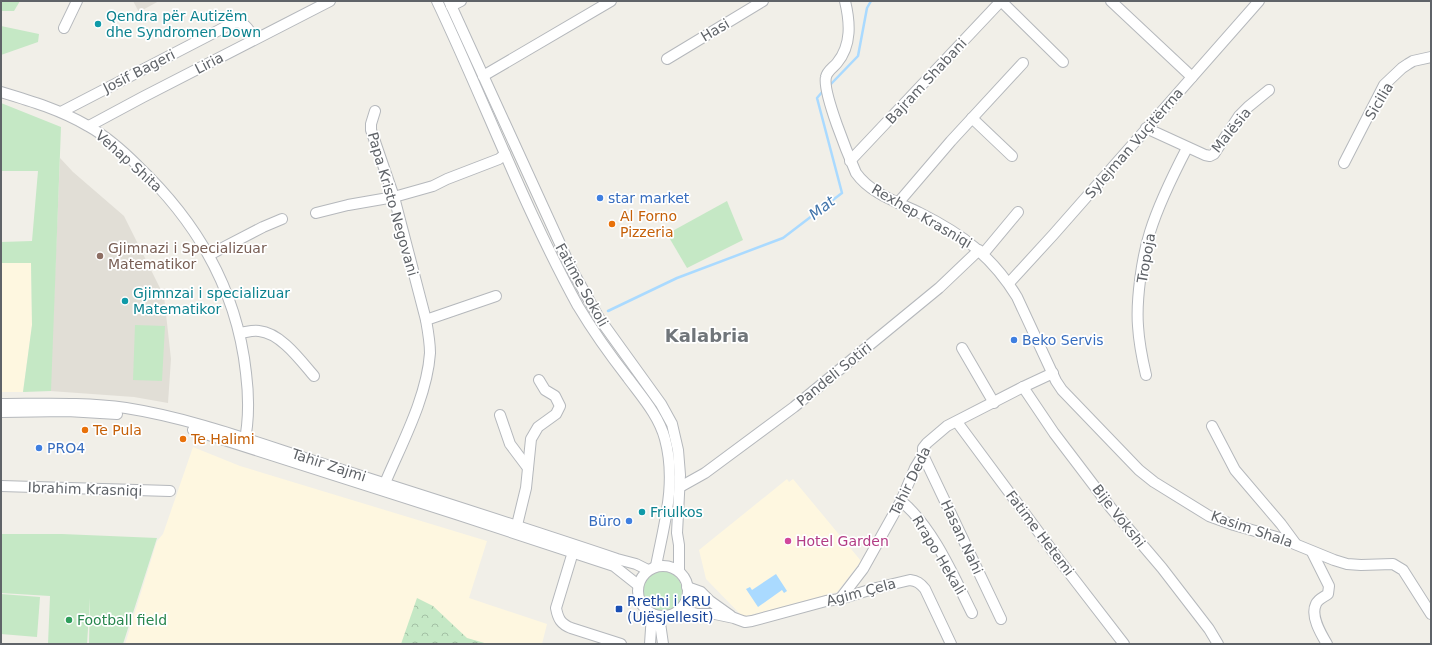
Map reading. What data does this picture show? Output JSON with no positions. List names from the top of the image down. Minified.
{"streets":{"street":["Hasi","Liria","Josif Bageri","Bajram Shabani","Sicilia","Malësia","Sylejman Vuçitërrna","Vehap Shita","Papa Kristo Negovani","Rexhep Krasniqi","Tropoja","Fatime Sokoli","Pandeli Sotiri","Tahir Zajmi","Tahir Deda","Ibrahim Krasniqi","Bije Vokshi","Kasim Shala","Fatime Hetemi","Hasan Nahi","Rrapo Hekali","Agim Çela"]},"crossings":[["Liria","Josif Bageri"],["Liria","Vehap Shita"],["Josif Bageri","Vehap Shita"],["Bajram Shabani","Rexhep Krasniqi"],["Malësia","Sylejman Vuçitërrna"],["Malësia","Tropoja"],["Sylejman Vuçitërrna","Rexhep Krasniqi"],["Vehap Shita","Tahir Zajmi"],["Papa Kristo Negovani","Tahir Zajmi"],["Rexhep Krasniqi","Pandeli Sotiri"],["Rexhep Krasniqi","Tahir Deda"],["Rexhep Krasniqi","Kasim Shala"],["Fatime Sokoli","Pandeli Sotiri"],["Fatime Sokoli","Tahir Zajmi"],["Fatime Sokoli","Agim Çela"],["Tahir Zajmi","Agim Çela"],["Tahir Deda","Bije Vokshi"],["Tahir Deda","Kasim Shala"],["Tahir Deda","Fatime Hetemi"],["Tahir Deda","Hasan Nahi"],["Tahir Deda","Rrapo Hekali"],["Tahir Deda","Agim Çela"]],"districts":["Kalabria"],"water":["Mat"],"places":{"other":["Qendra për Autizëm dhe Syndromen Down","star market","Al Forno Pizzeria","Gjimnazi i Specializuar Matematikor","Gjimnzai i specializuar Matematikor","Beko Servis","Te Pula","Te Halimi","PRO4","Friulkos","Büro","Hotel Garden","Football field"],"transit":["Rrethi i KRU (Ujësjellesit)"]}}
